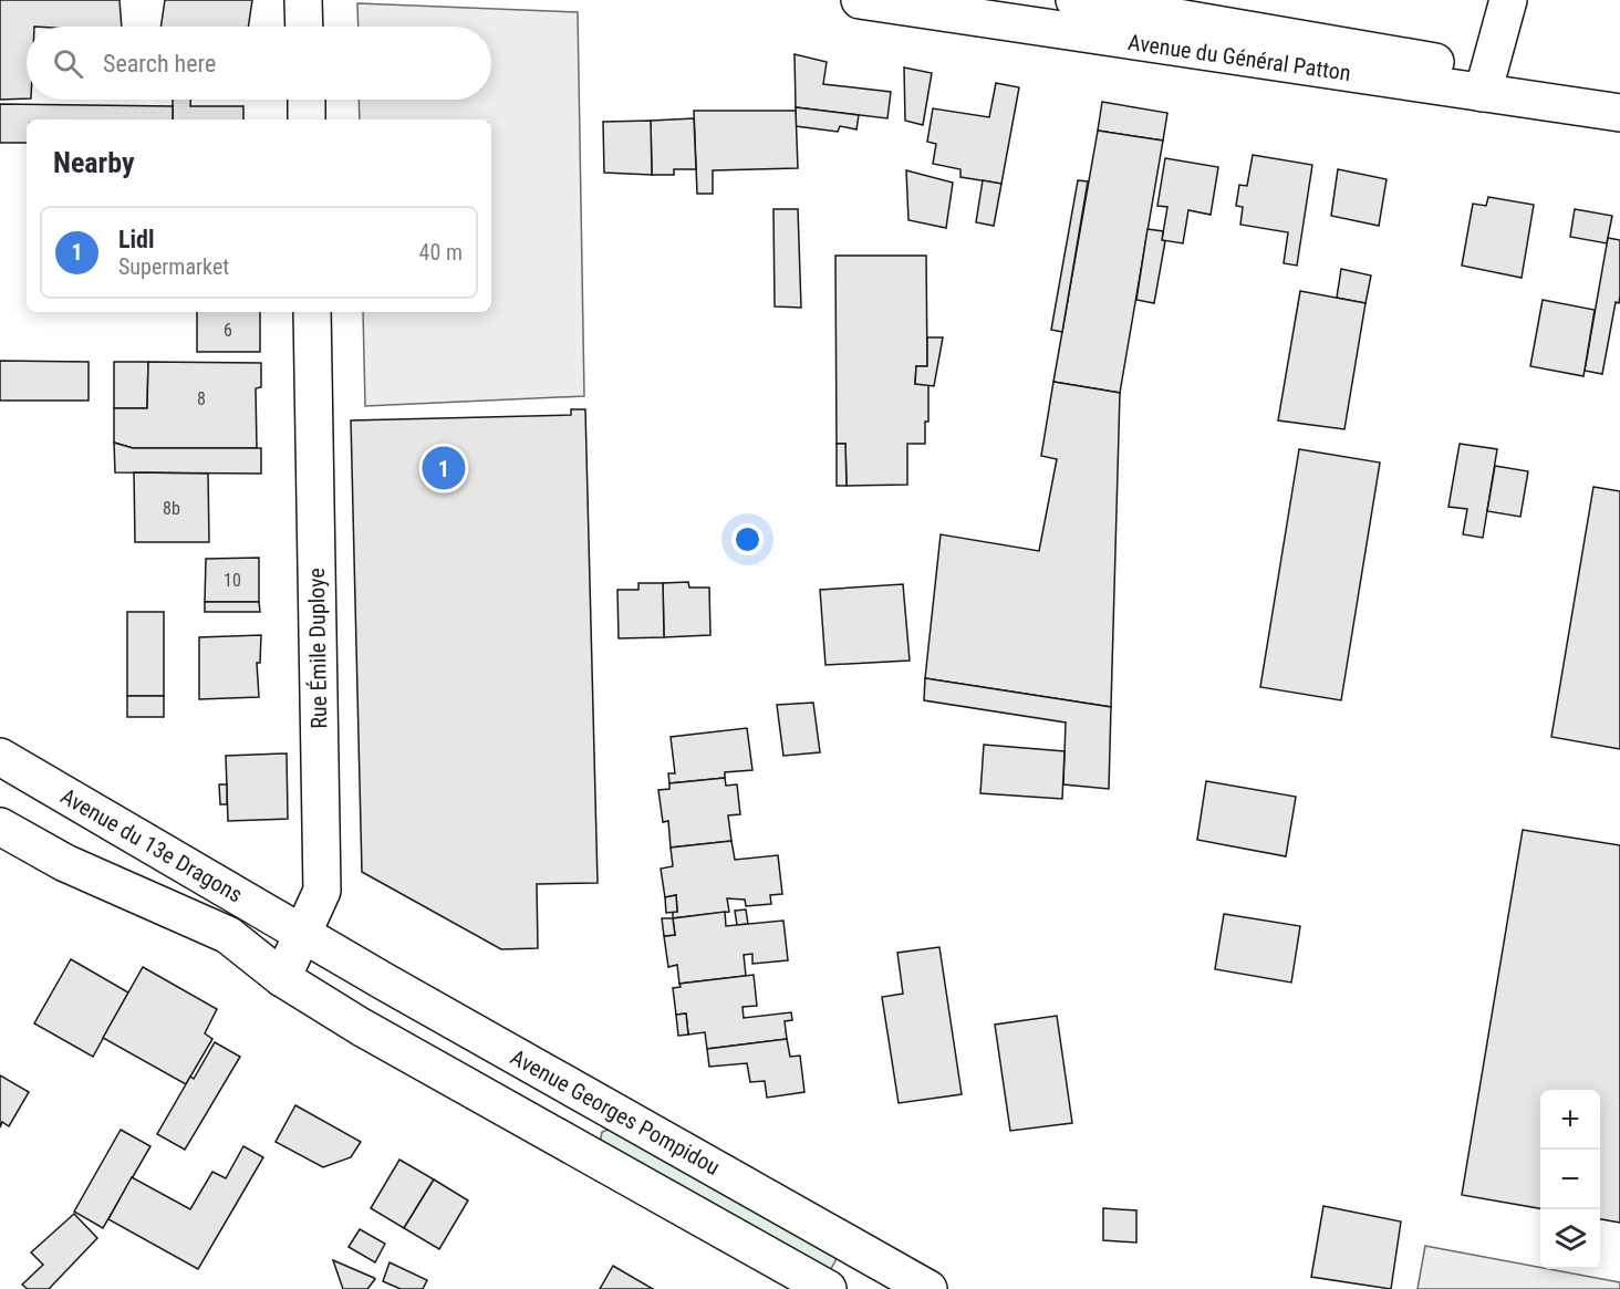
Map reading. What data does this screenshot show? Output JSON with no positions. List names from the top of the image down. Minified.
{"streets":{"main road":["Avenue du Général Patton","Rue Émile Duploye","Avenue du 13e Dragons","Avenue Georges Pompidou"]},"crossings":[["Rue Émile Duploye","Avenue du 13e Dragons"],["Rue Émile Duploye","Avenue Georges Pompidou"],["Avenue du 13e Dragons","Avenue Georges Pompidou"]],"house_numbers":["6","8","8b","10"],"page":{"search":"Search here","heading":"Nearby","list":[{"mark":"1","name":"Lidl","note":"Supermarket","value":"40 m"}],"pins":"1","map_buttons":["+","−"]}}
